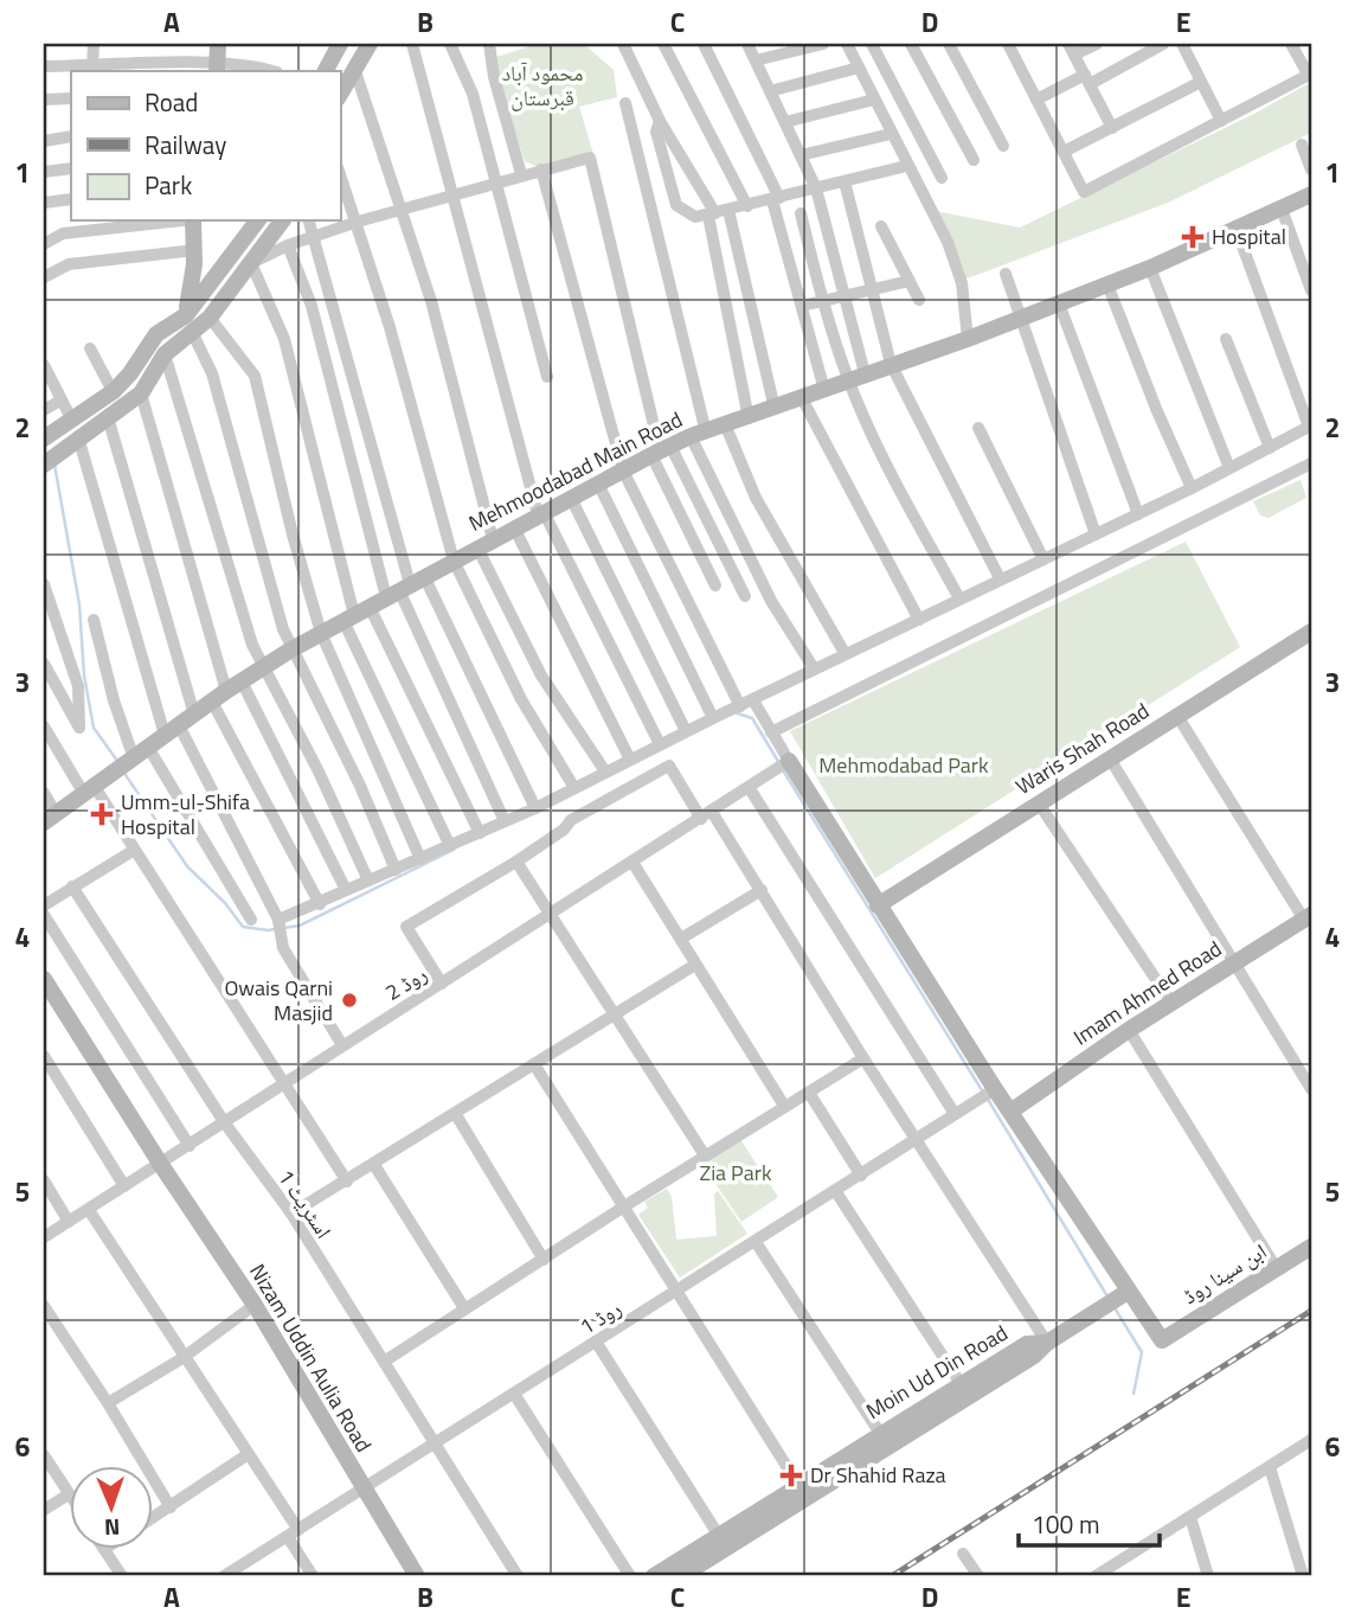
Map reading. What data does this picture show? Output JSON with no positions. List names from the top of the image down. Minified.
{"streets":{"main road":["Mehmoodabad Main Road","Waris Shah Road","Imam Ahmed Road","ابن سینا روڈ","Nizam Uddin Aulia Road","Moin Ud Din Road"],"street":["روڈ 2","اسٹریٹ 1","روڈ 1"]},"crossings":[["روڈ 2","اسٹریٹ 1"],["روڈ 2","Nizam Uddin Aulia Road"],["اسٹریٹ 1","روڈ 1"],["روڈ 1","Nizam Uddin Aulia Road"]],"parks":["محمود آباد قبرستان","Mehmodabad Park","Zia Park"],"places":{"health":["Hospital","Umm-ul-Shifa Hospital","Dr Shahid Raza"],"other":["Owais Qarni Masjid"]},"legend":["Road","Railway","Park"],"scale_bar":"100 m","north":"bottom","grid":{"columns":["A","B","C","D","E"],"rows":["1","2","3","4","5","6"]}}
